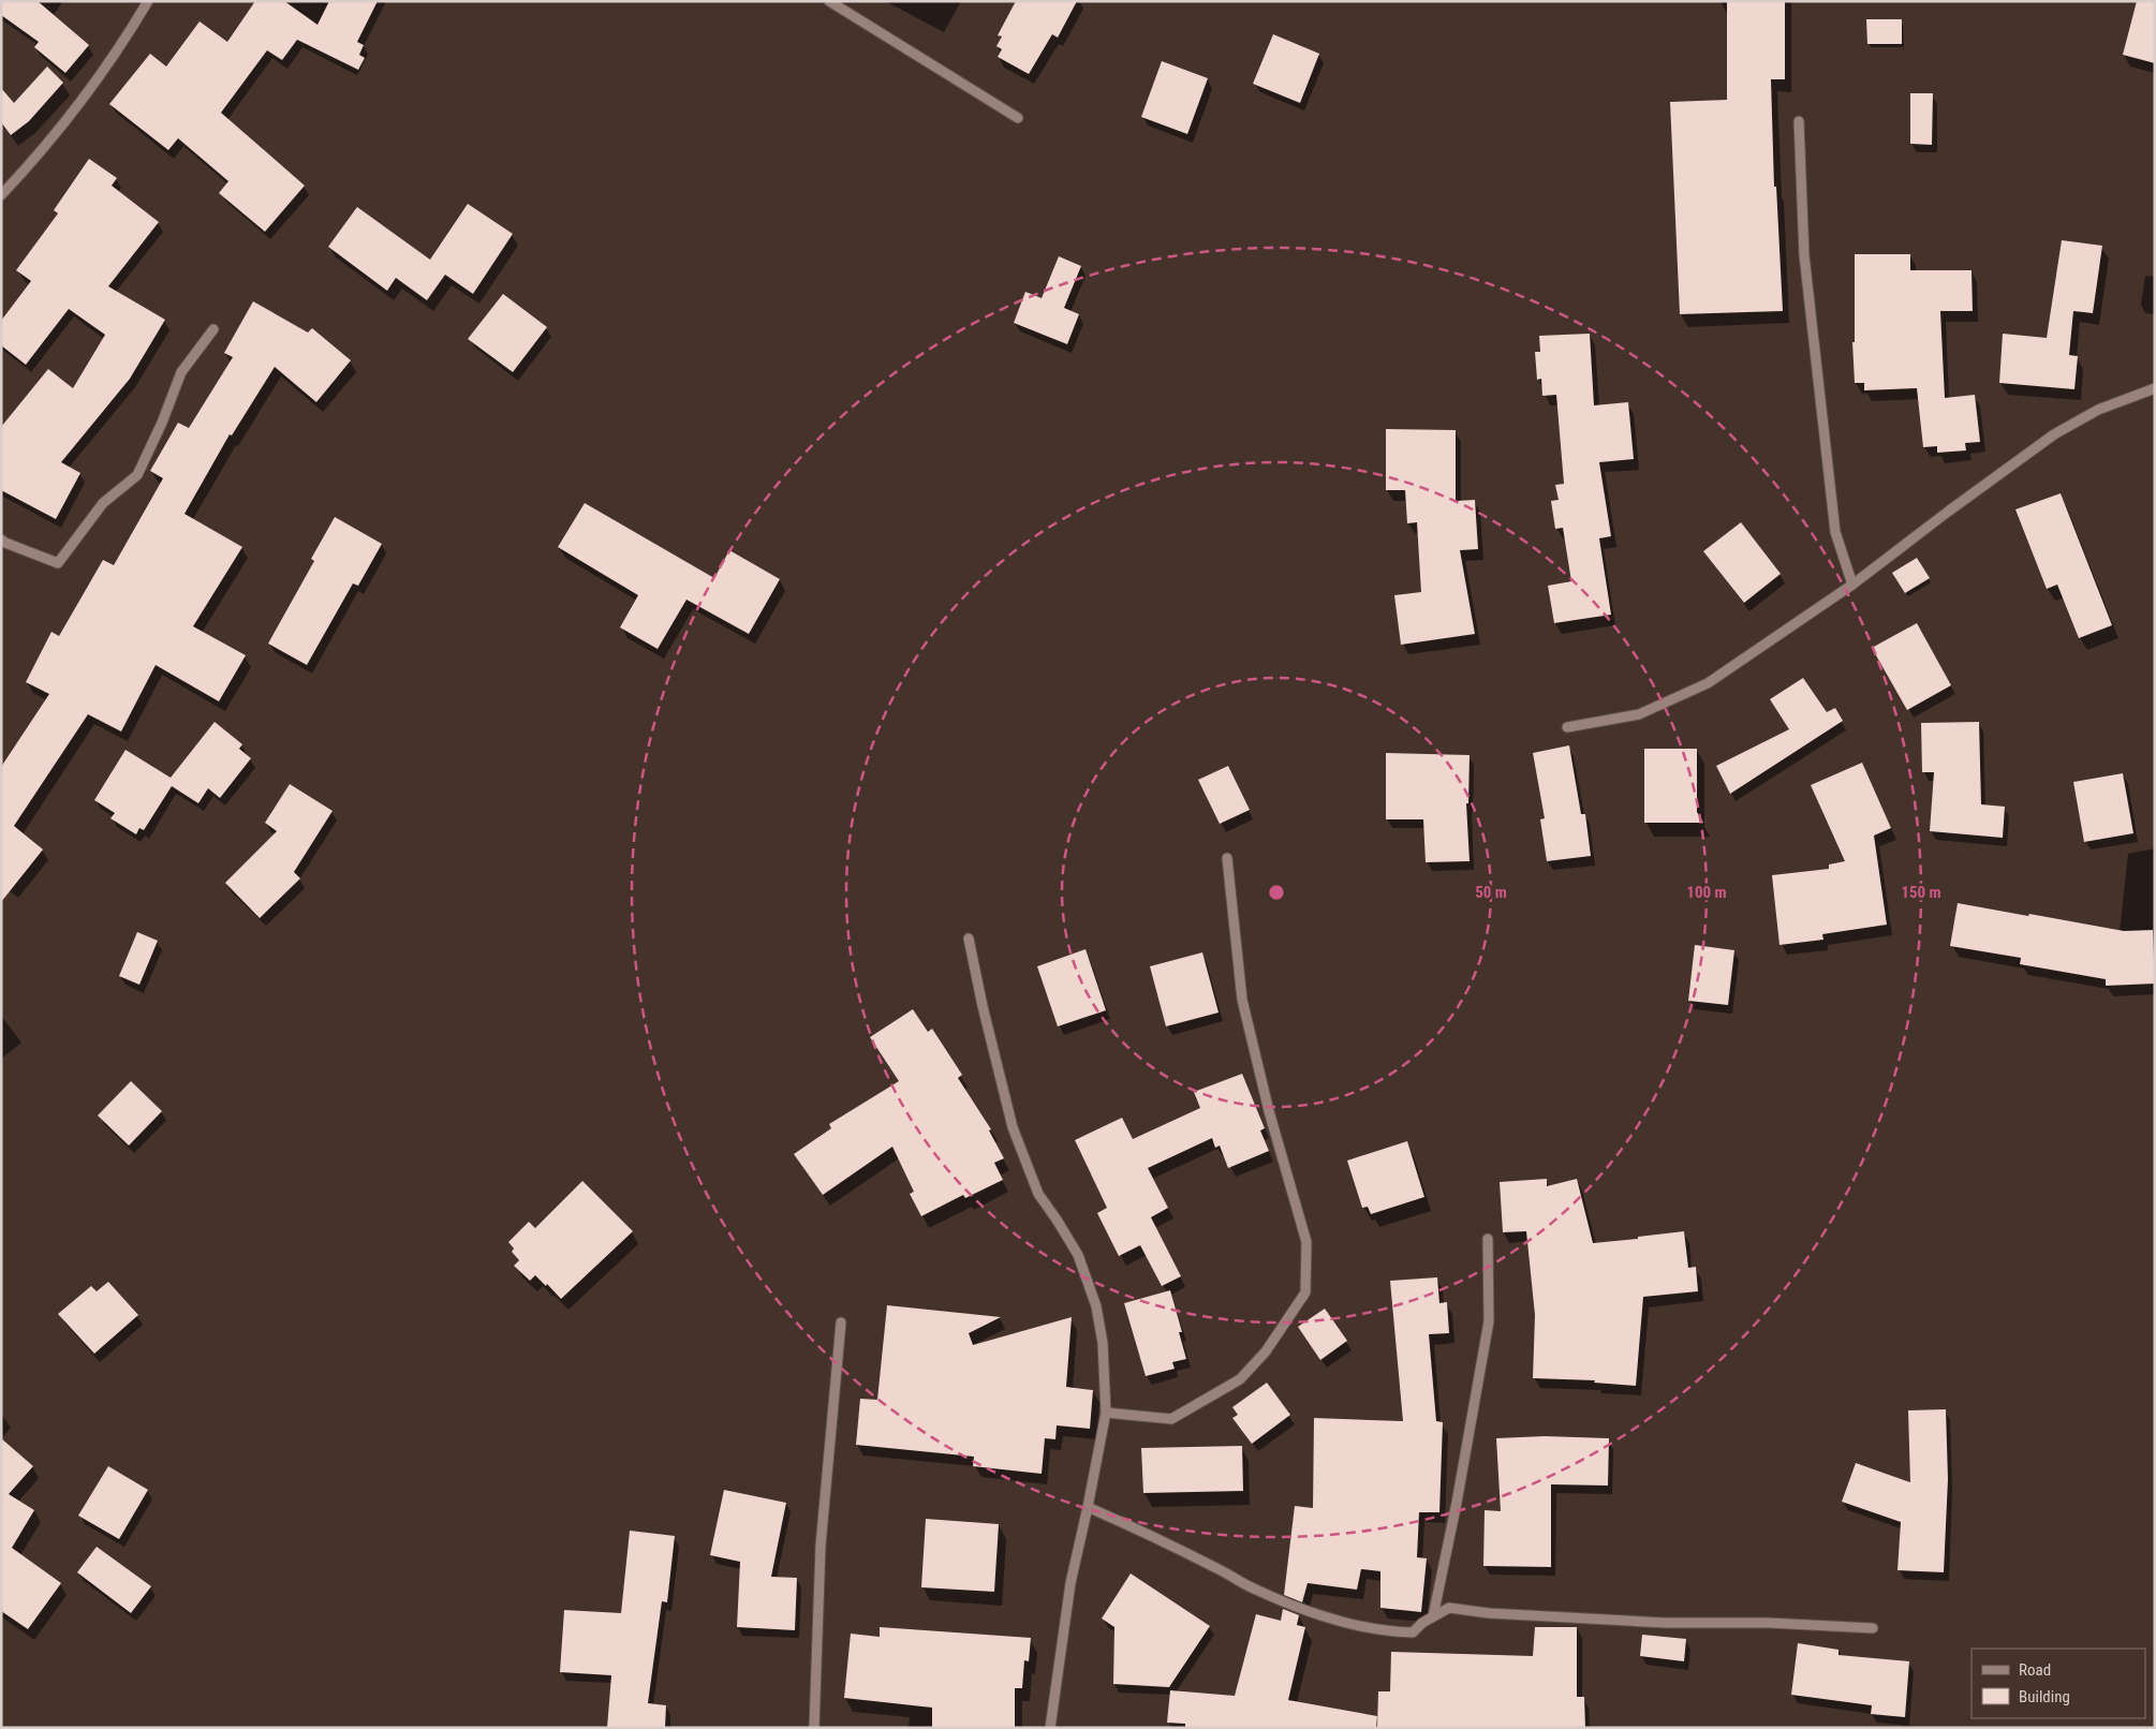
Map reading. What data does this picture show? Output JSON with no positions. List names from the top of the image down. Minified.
{"legend":["Road","Building"],"rings":["50 m","100 m","150 m"]}
